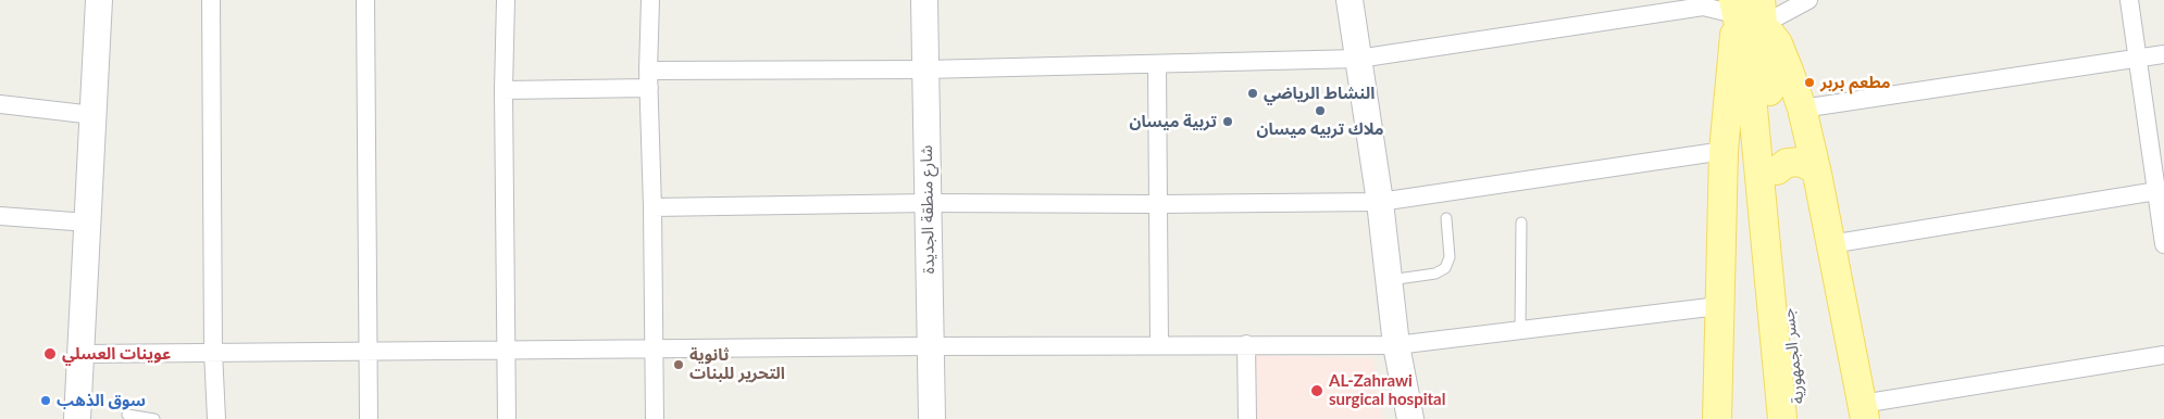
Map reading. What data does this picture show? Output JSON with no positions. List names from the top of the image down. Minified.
{"streets":{"main road":["جسر الجمهورية"],"street":["شارع منطقة الجديدة"]},"places":["مطعم بربر","النشاط الرياضي","ملاك تربيه ميسان","تربية ميسان","عوينات العسلي","ثانوية التحرير للبنات","AL-Zahrawi surgical hospital","سوق الذهب"]}
